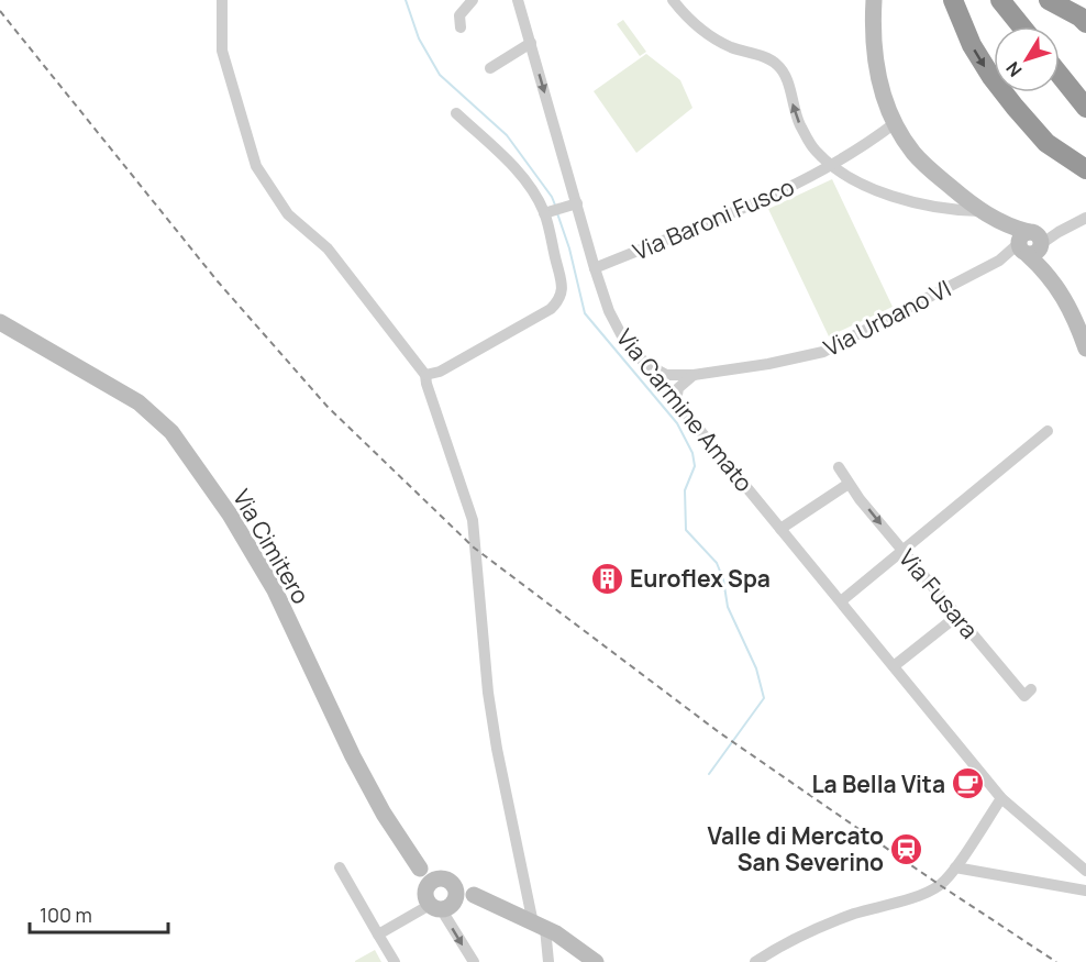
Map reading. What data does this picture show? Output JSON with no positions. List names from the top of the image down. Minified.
{"streets":{"main road":["Via Cimitero"],"street":["Via Baroni Fusco","Via Urbano VI","Via Carmine Amato","Via Fusara"]},"crossings":[["Via Baroni Fusco","Via Carmine Amato"],["Via Urbano VI","Via Carmine Amato"]],"places":{"building":["Euroflex Spa"],"cafe":["La Bella Vita"],"station":["Valle di Mercato San Severino"]},"scale_bar":"100 m","north":"bottom left"}
